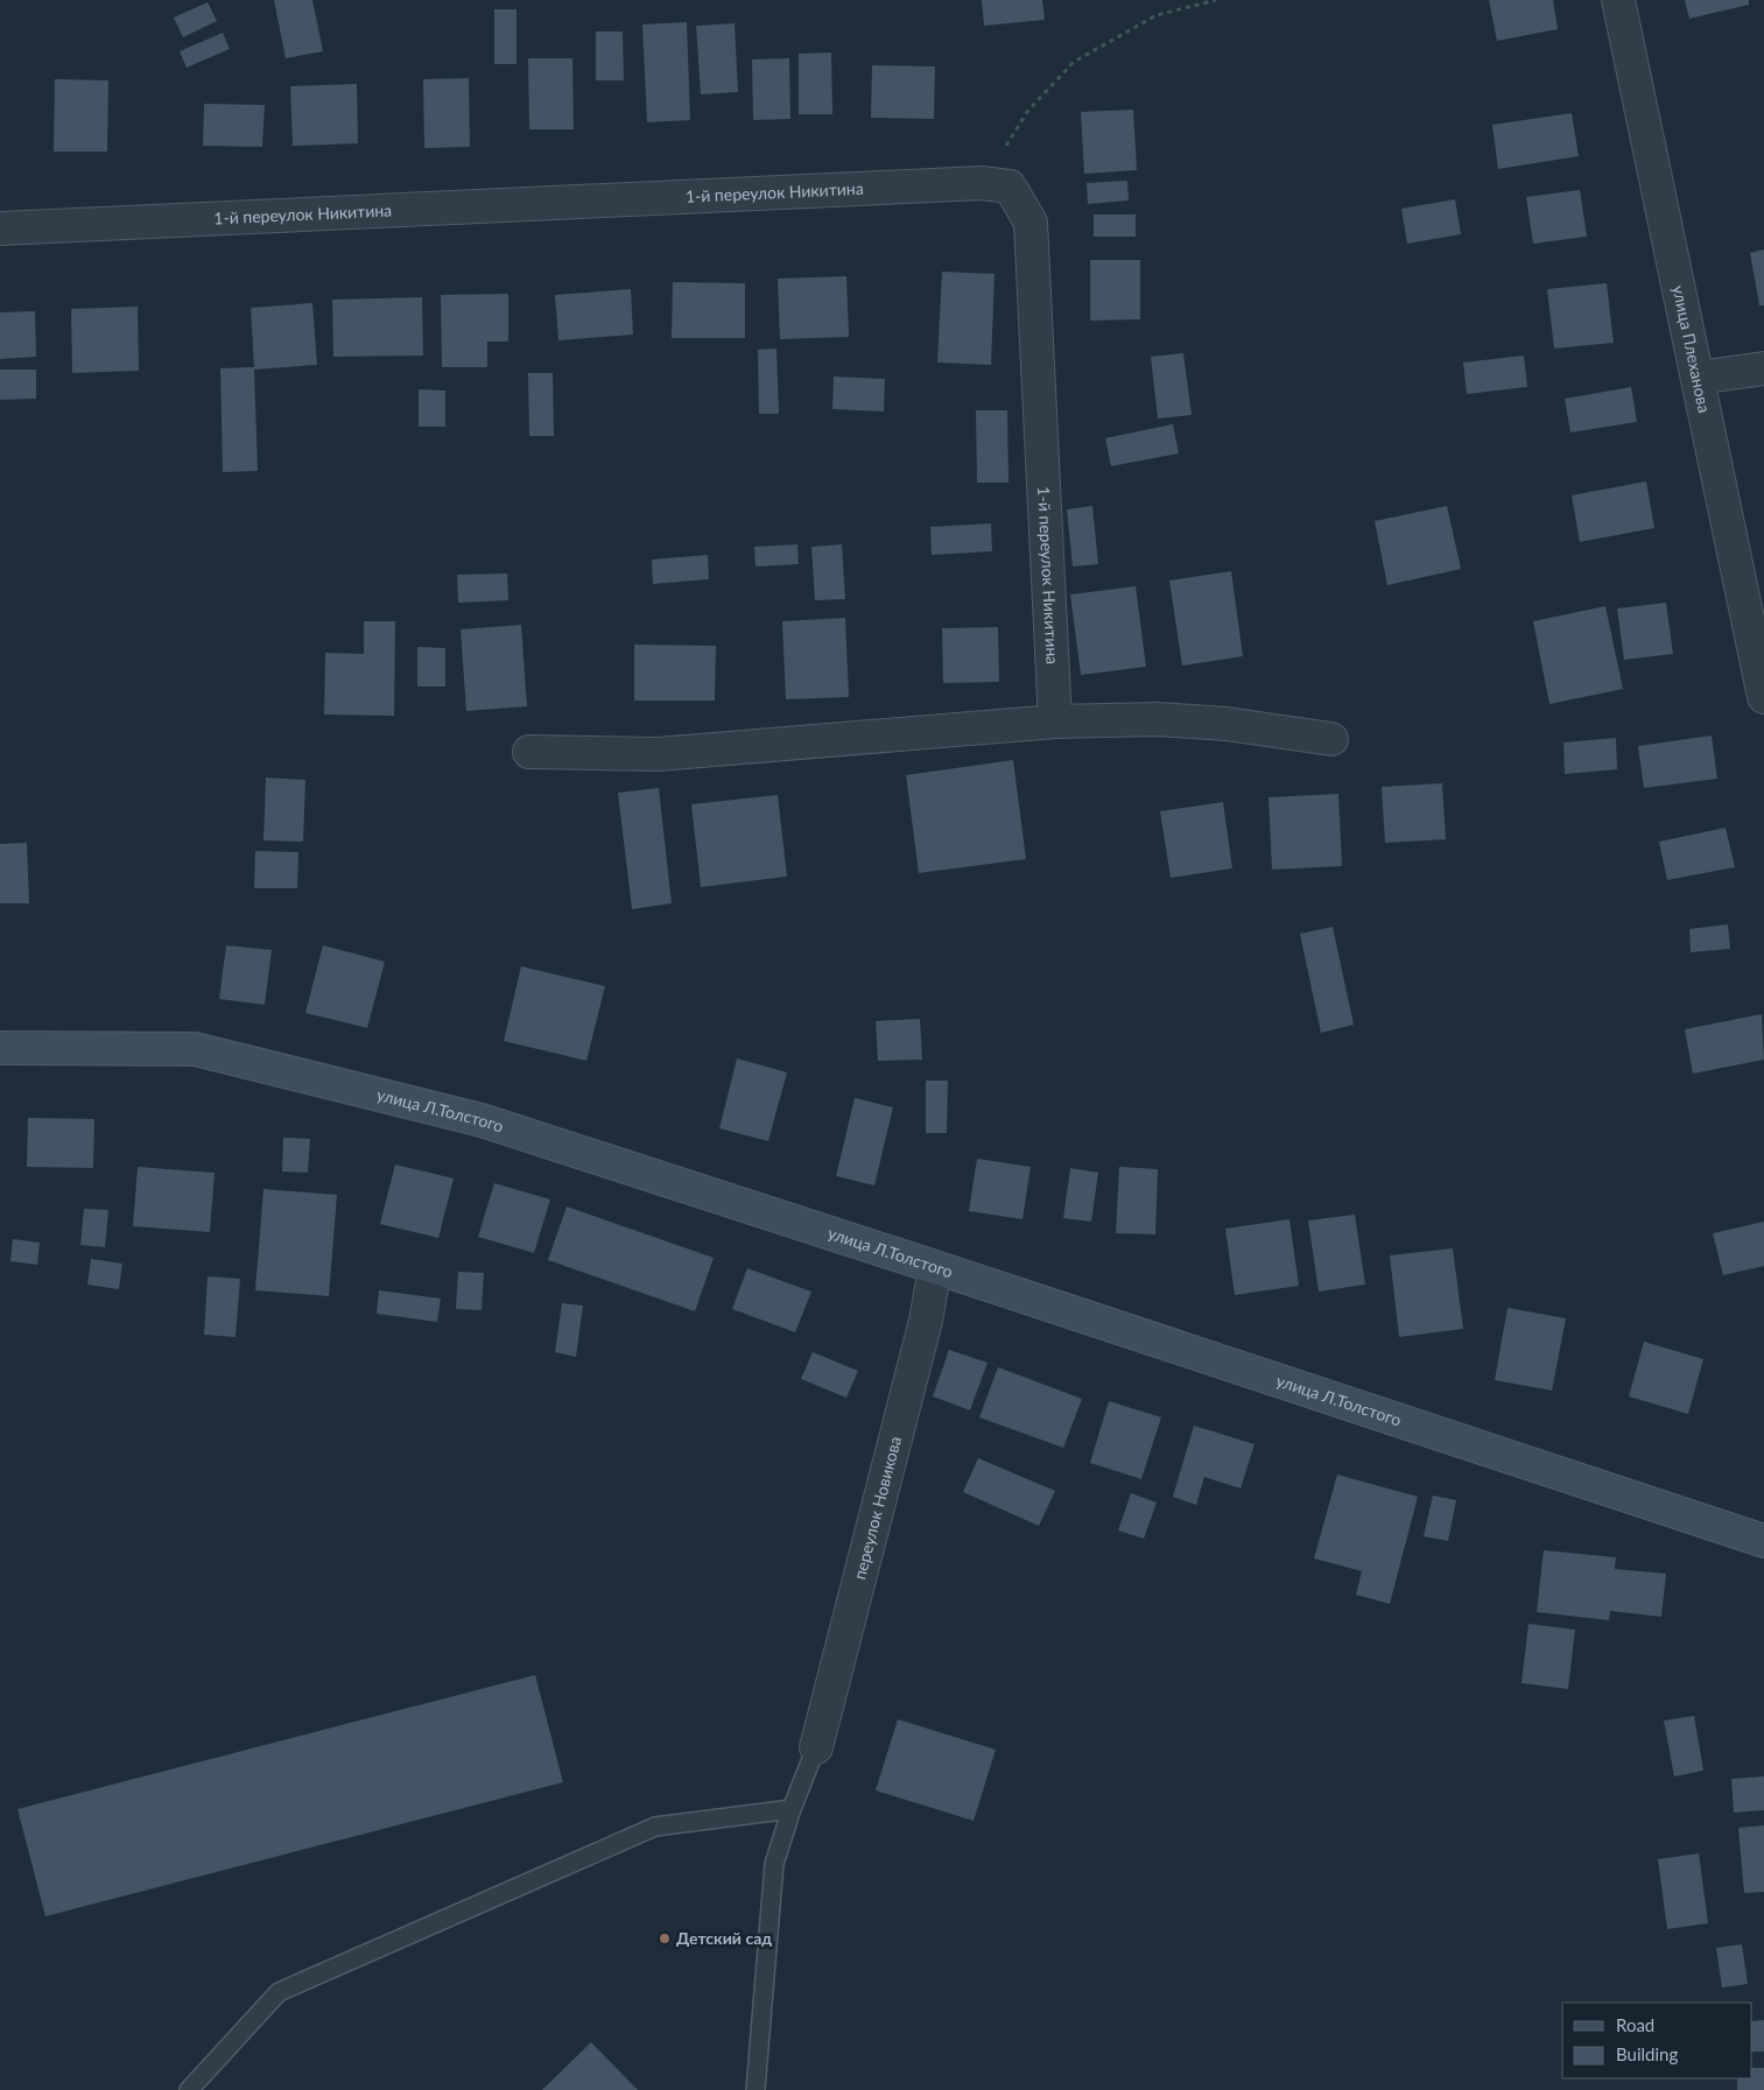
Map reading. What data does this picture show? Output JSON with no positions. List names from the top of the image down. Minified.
{"streets":{"street":["1-й переулок Никитина","улица Плеханова","улица Л.Толстого","переулок Новикова"]},"crossings":[["улица Л.Толстого","переулок Новикова"]],"places":["Детский сад"],"legend":["Road","Building"]}
